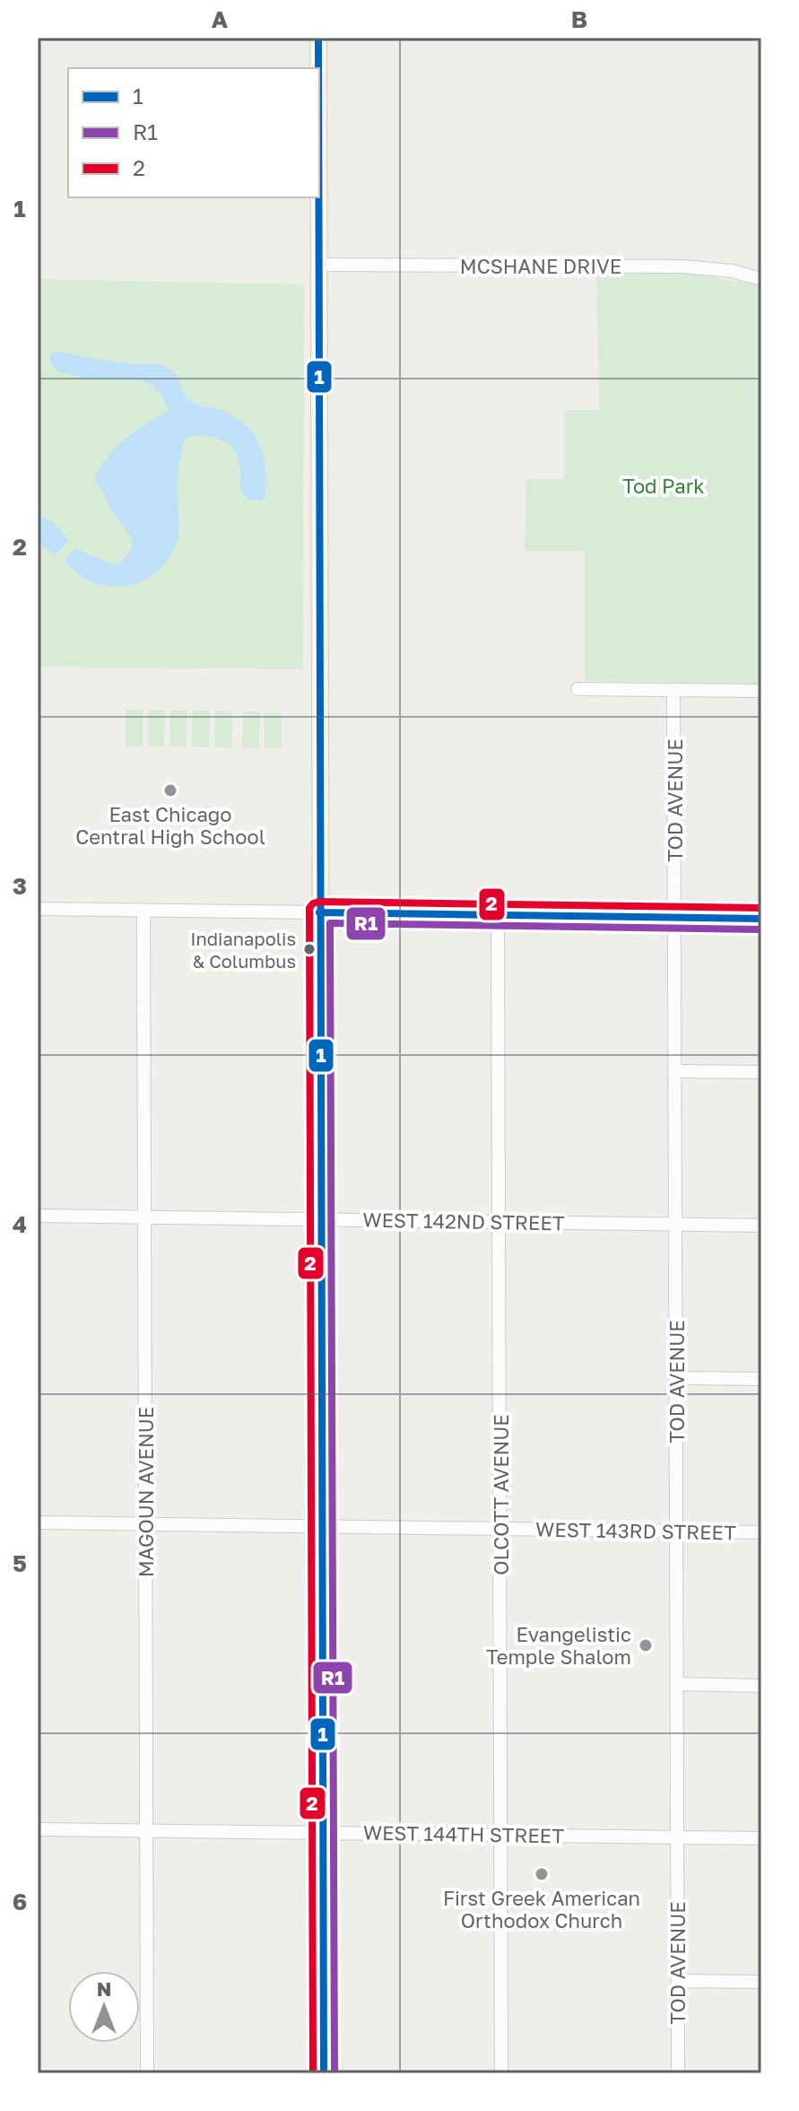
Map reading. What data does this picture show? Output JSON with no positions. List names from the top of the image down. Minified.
{"streets":{"street":["MCSHANE DRIVE","TOD AVENUE","WEST 142ND STREET","MAGOUN AVENUE","OLCOTT AVENUE","WEST 143RD STREET","WEST 144TH STREET"]},"crossings":[["TOD AVENUE","WEST 142ND STREET"],["TOD AVENUE","WEST 143RD STREET"],["TOD AVENUE","WEST 144TH STREET"],["WEST 142ND STREET","MAGOUN AVENUE"],["WEST 142ND STREET","OLCOTT AVENUE"],["MAGOUN AVENUE","WEST 143RD STREET"],["MAGOUN AVENUE","WEST 144TH STREET"],["OLCOTT AVENUE","WEST 143RD STREET"],["OLCOTT AVENUE","WEST 144TH STREET"]],"parks":["Tod Park"],"places":["East Chicago Central High School","Indianapolis & Columbus","Evangelistic Temple Shalom","First Greek American Orthodox Church"],"lines":["transit line 1","transit line 2","transit line R1"],"legend":["1","R1","2"],"north":"top","grid":{"columns":["A","B"],"rows":["1","2","3","4","5","6"]}}
